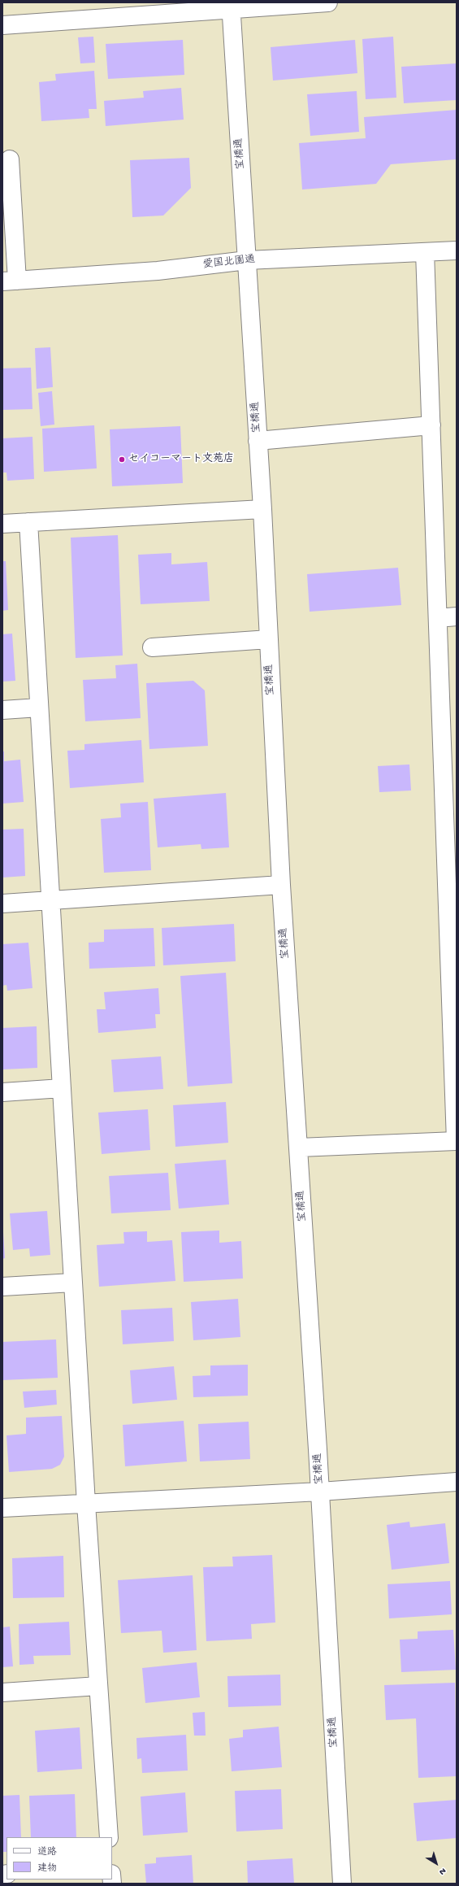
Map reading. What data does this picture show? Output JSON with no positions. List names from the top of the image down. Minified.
{"streets":{"street":["宝橋通","愛国北園通"]},"crossings":[["宝橋通","愛国北園通"]],"places":["セイコーマート文苑店"],"legend":["道路","建物"],"north":"bottom right"}
